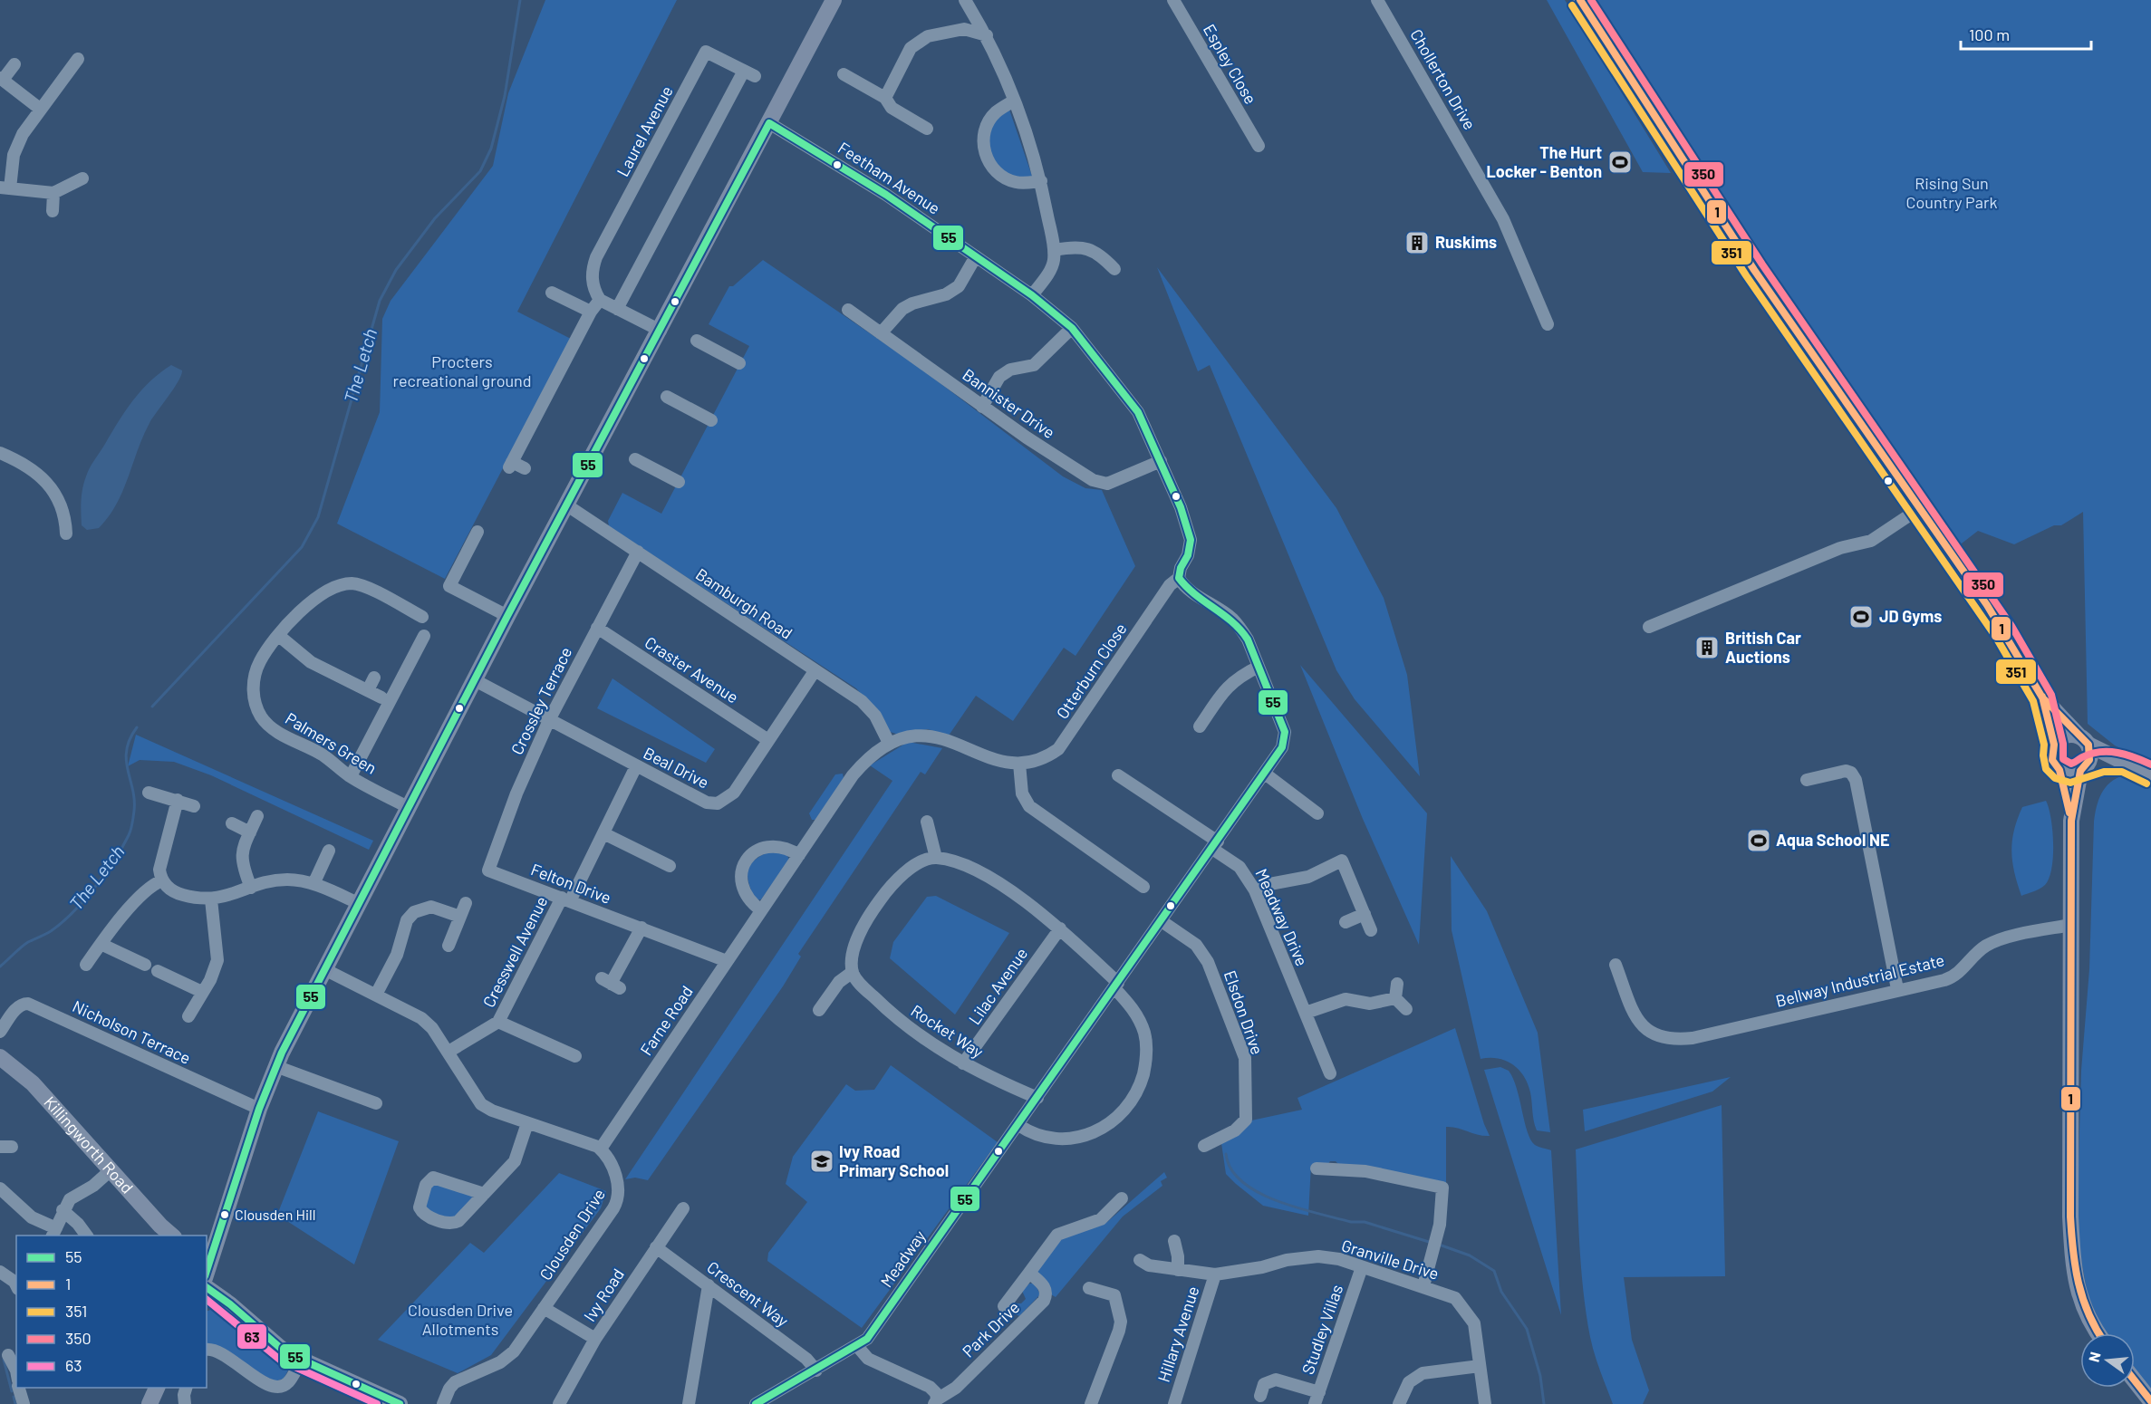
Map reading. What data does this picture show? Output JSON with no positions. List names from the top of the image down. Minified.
{"streets":{"main road":["Killingworth Road"],"street":["Espley Close","Chollerton Drive","Laurel Avenue","Feetham Avenue","Bannister Drive","Bamburgh Road","Craster Avenue","Otterburn Close","Crossley Terrace","Palmers Green","Beal Drive","Felton Drive","Meadway Drive","Cresswell Avenue","Bellway Industrial Estate","Lilac Avenue","Elsdon Drive","Farne Road","Rocket Way","Nicholson Terrace","Clousden Drive","Meadway","Granville Drive","Crescent Way","Ivy Road","Park Drive","Studley Villas","Hillary Avenue"]},"crossings":[["Feetham Avenue","Bannister Drive"],["Feetham Avenue","Otterburn Close"],["Feetham Avenue","Meadway"],["Bamburgh Road","Otterburn Close"],["Bamburgh Road","Crossley Terrace"],["Bamburgh Road","Beal Drive"],["Bamburgh Road","Farne Road"],["Craster Avenue","Crossley Terrace"],["Craster Avenue","Beal Drive"],["Otterburn Close","Farne Road"],["Otterburn Close","Meadway"],["Crossley Terrace","Beal Drive"],["Crossley Terrace","Felton Drive"],["Beal Drive","Cresswell Avenue"],["Felton Drive","Cresswell Avenue"],["Felton Drive","Farne Road"],["Meadway Drive","Meadway"],["Lilac Avenue","Rocket Way"],["Elsdon Drive","Meadway"],["Farne Road","Clousden Drive"],["Rocket Way","Meadway"],["Meadway","Crescent Way"],["Granville Drive","Studley Villas"],["Granville Drive","Hillary Avenue"],["Crescent Way","Ivy Road"]],"water":["The Letch"],"parks":["Rising Sun Country Park","Procters recreational ground","Clousden Drive Allotments"],"places":{"sports":["The Hurt Locker - Benton","JD Gyms","Aqua School NE"],"building":["Ruskims","British Car Auctions"],"school or university":["Ivy Road Primary School"],"other":["Clousden Hill"]},"lines":["transit line 1","transit line 350","transit line 351","transit line 55","transit line 63"],"legend":["55","1","351","350","63"],"scale_bar":"100 m","north":"left"}
